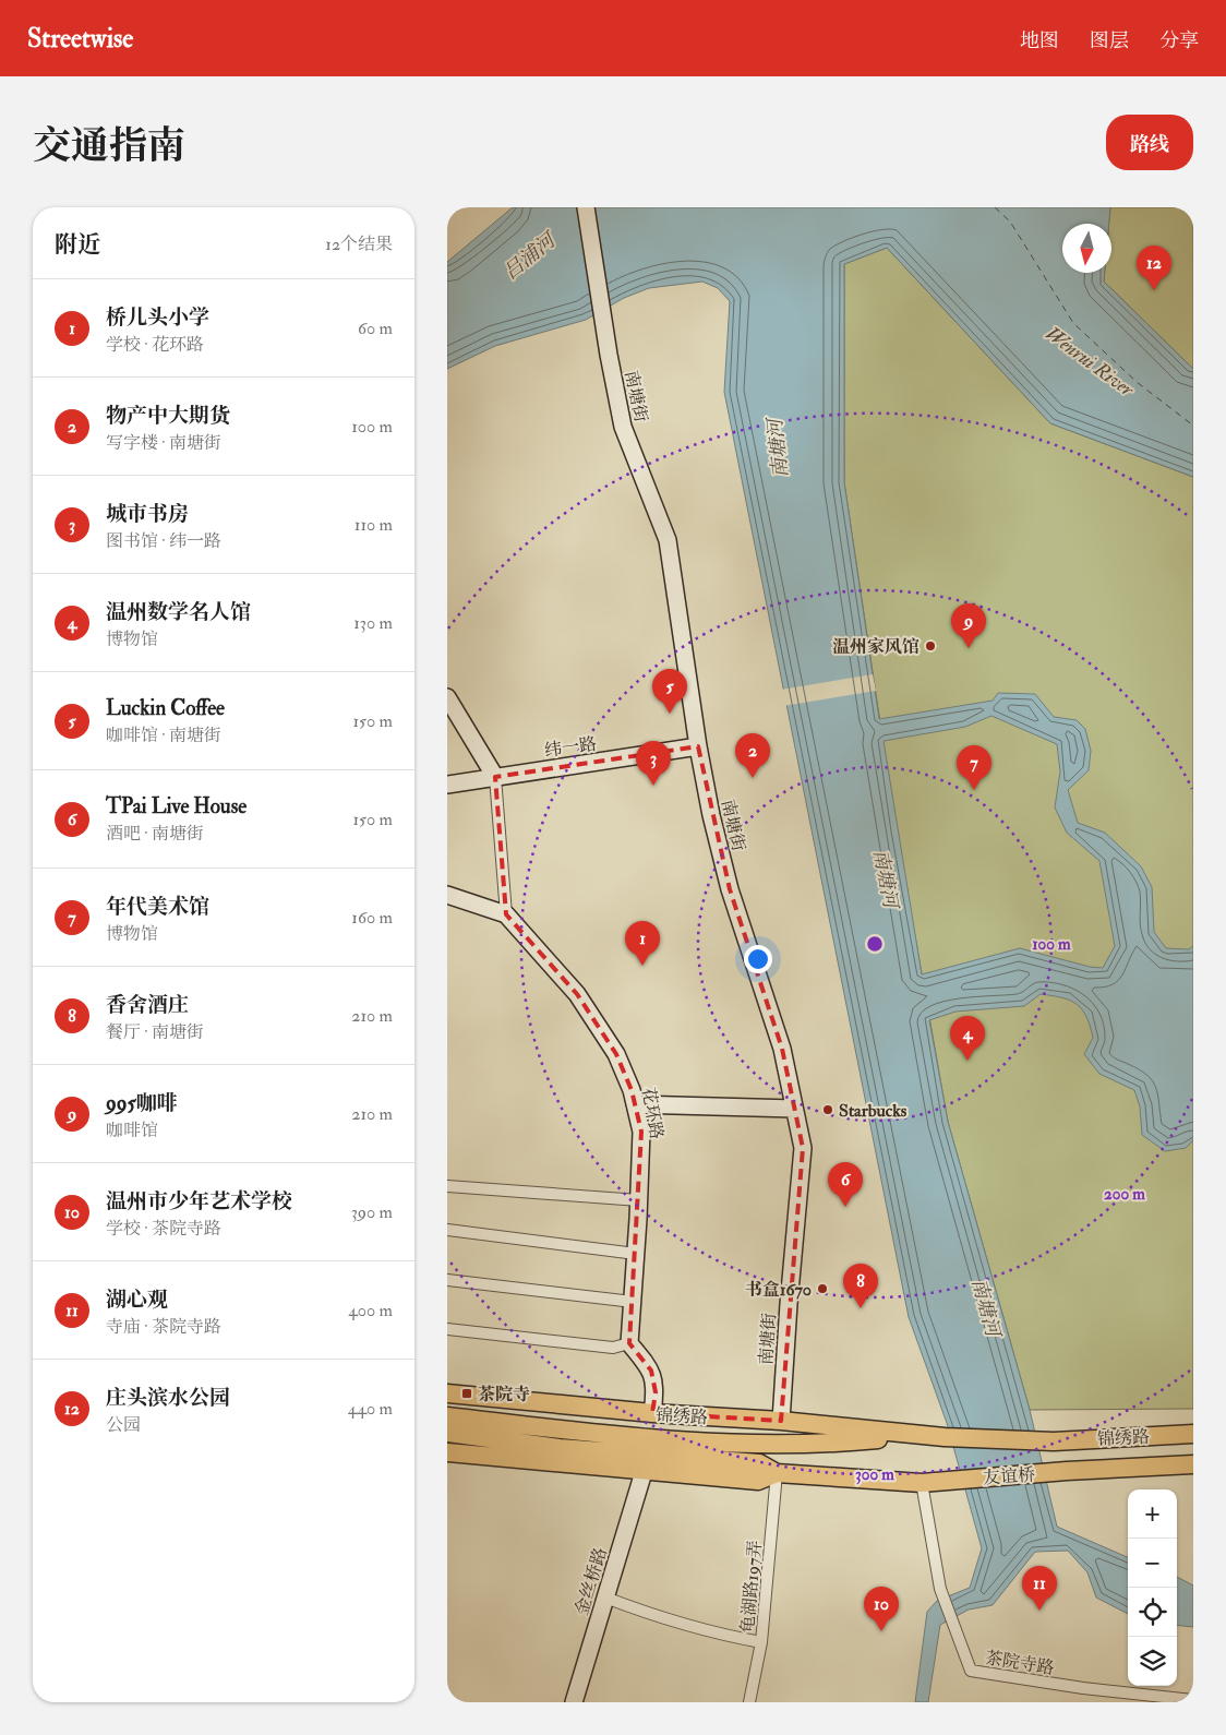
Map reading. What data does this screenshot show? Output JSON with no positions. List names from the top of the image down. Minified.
{"streets":{"main road":["锦绣路","友谊桥"],"street":["南塘街","纬一路","花环路","金丝桥路","龟湖路197弄","茶院寺路"]},"crossings":[["南塘街","纬一路"],["南塘街","锦绣路"],["锦绣路","友谊桥"],["友谊桥","茶院寺路"]],"water":["吕浦河","Wenrui River","南塘河"],"places":{"other":["温州家风馆","Starbucks","书盒1670"],"transit":["茶院寺"]},"north":"bottom","page":{"header":"Streetwise","nav":["地图","图层","分享"],"title":"交通指南","buttons":"路线","heading":["附近","12个结果"],"pins":["12","9","5","2","3","7","1","4","6","8","11","10"],"list":[{"mark":"1","name":"桥儿头小学","note":"学校 · 花环路","value":"60 m"},{"mark":"2","name":"物产中大期货","note":"写字楼 · 南塘街","value":"100 m"},{"mark":"3","name":"城市书房","note":"图书馆 · 纬一路","value":"110 m"},{"mark":"4","name":"温州数学名人馆","note":"博物馆","value":"130 m"},{"mark":"5","name":"Luckin Coffee","note":"咖啡馆 · 南塘街","value":"150 m"},{"mark":"6","name":"TPai Live House","note":"酒吧 · 南塘街","value":"150 m"},{"mark":"7","name":"年代美术馆","note":"博物馆","value":"160 m"},{"mark":"8","name":"香舍酒庄","note":"餐厅 · 南塘街","value":"210 m"},{"mark":"9","name":"995咖啡","note":"咖啡馆","value":"210 m"},{"mark":"10","name":"温州市少年艺术学校","note":"学校 · 茶院寺路","value":"390 m"},{"mark":"11","name":"湖心观","note":"寺庙 · 茶院寺路","value":"400 m"},{"mark":"12","name":"庄头滨水公园","note":"公园","value":"440 m"}],"map_buttons":["+","−"]},"rings":["100 m","200 m","300 m"]}
